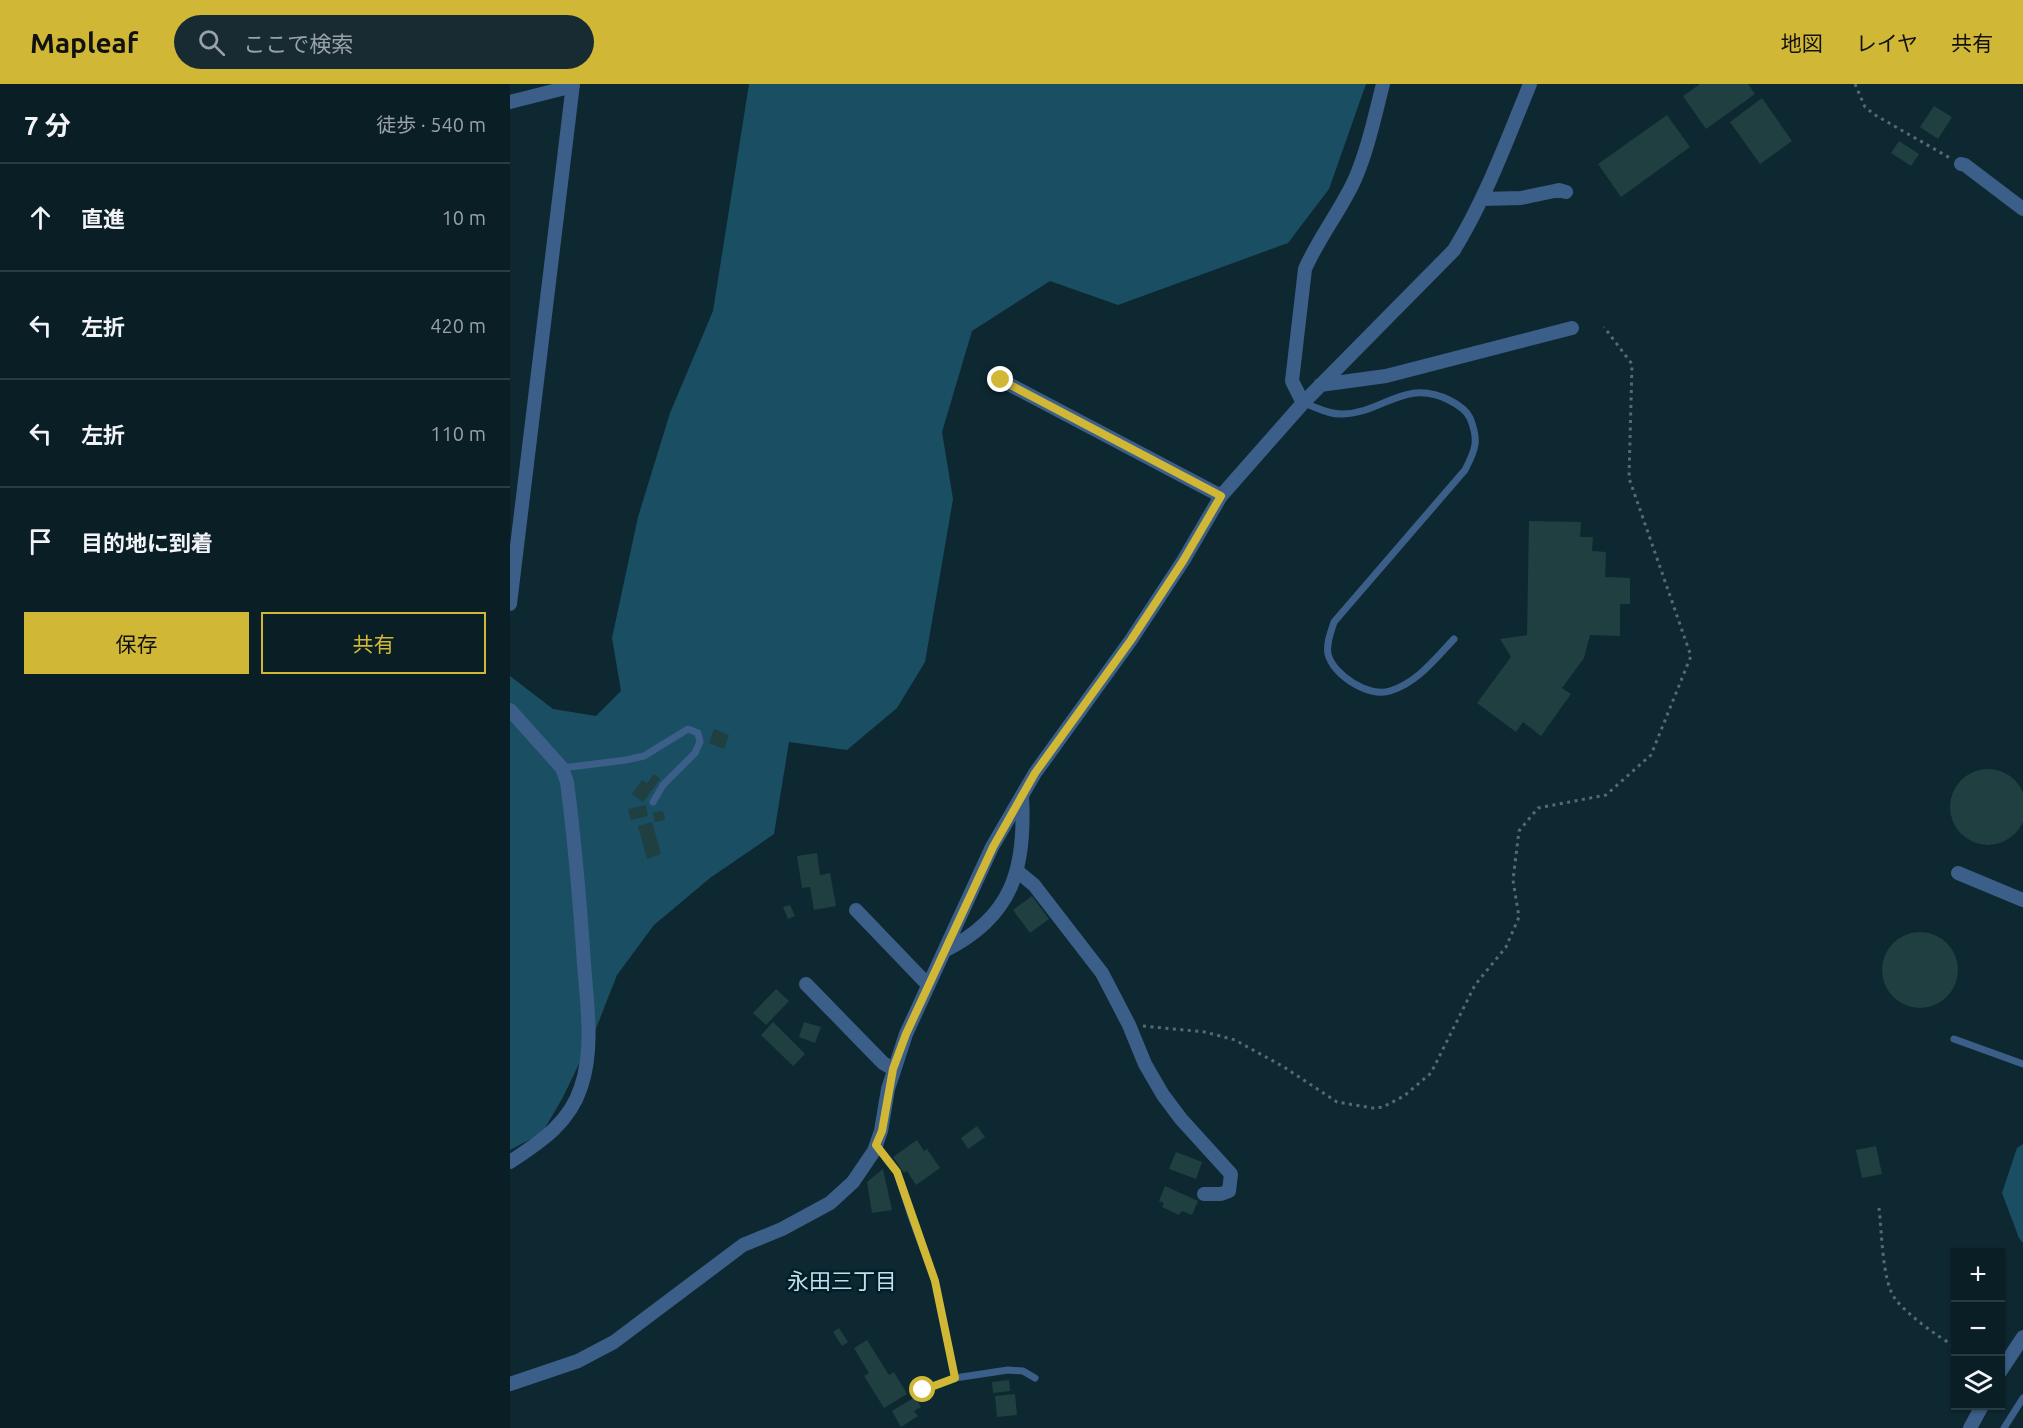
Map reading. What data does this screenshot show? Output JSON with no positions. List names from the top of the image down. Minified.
{"districts":["永田三丁目"],"page":{"header":"Mapleaf","search":"ここで検索","nav":["地図","レイヤ","共有"],"heading":["7 分","徒歩 · 540 m"],"list":[["直進","10 m"],["左折","420 m"],["左折","110 m"],"目的地に到着"],"buttons":["保存","共有"],"map_buttons":["+","−"]}}
